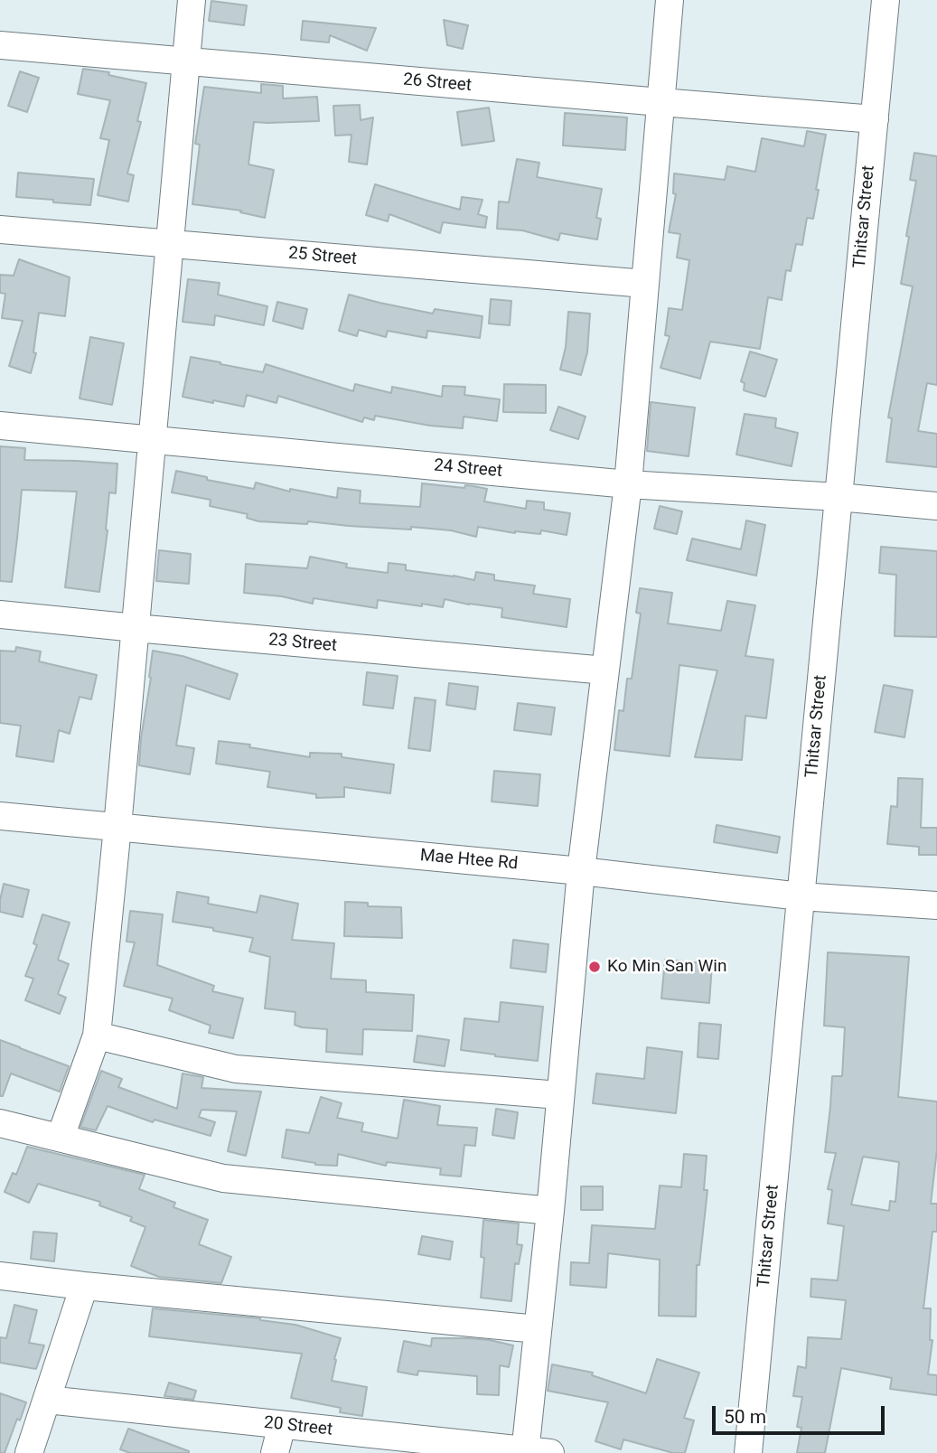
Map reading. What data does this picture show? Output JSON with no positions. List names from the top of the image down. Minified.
{"streets":{"street":["26 Street","Thitsar Street","25 Street","24 Street","23 Street","Mae Htee Rd","20 Street"]},"crossings":[["26 Street","Thitsar Street"],["Thitsar Street","24 Street"],["Thitsar Street","Mae Htee Rd"]],"places":["Ko Min San Win"],"scale_bar":"50 m"}
